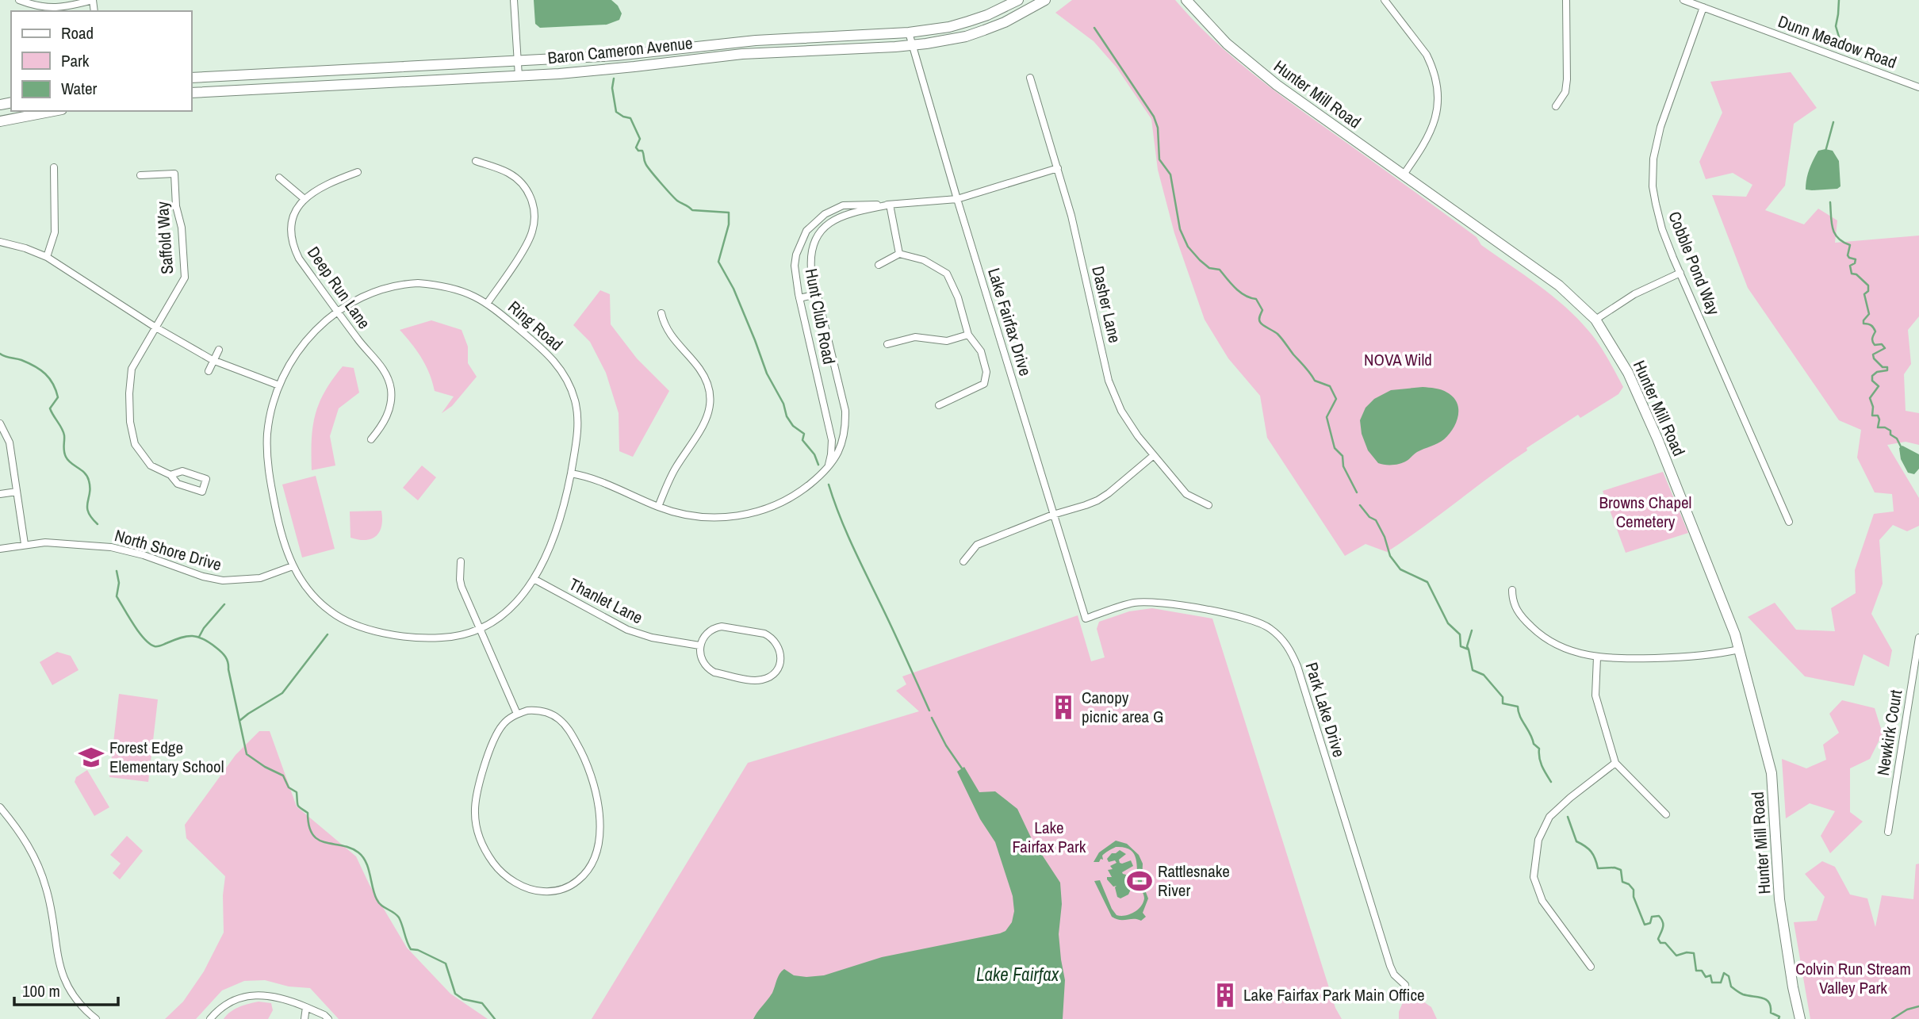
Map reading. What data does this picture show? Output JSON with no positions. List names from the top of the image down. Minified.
{"streets":{"main road":["Baron Cameron Avenue","Hunter Mill Road"],"street":["Dunn Meadow Road","Saffold Way","Cobble Pond Way","Deep Run Lane","Dasher Lane","Hunt Club Road","Lake Fairfax Drive","Ring Road","North Shore Drive","Thanlet Lane","Park Lake Drive","Newkirk Court"]},"crossings":[["Dunn Meadow Road","Cobble Pond Way"],["Baron Cameron Avenue","Lake Fairfax Drive"],["Deep Run Lane","Ring Road"],["Dasher Lane","Hunt Club Road"],["Hunt Club Road","Lake Fairfax Drive"],["Hunt Club Road","Ring Road"],["Lake Fairfax Drive","Park Lake Drive"],["Ring Road","North Shore Drive"],["Ring Road","Thanlet Lane"]],"water":["Lake Fairfax"],"parks":["NOVA Wild","Browns Chapel Cemetery","Lake Fairfax Park","Colvin Run Stream Valley Park"],"places":{"building":["Canopy picnic area G","Lake Fairfax Park Main Office"],"school or university":["Forest Edge Elementary School"],"sports":["Rattlesnake River"]},"legend":["Road","Park","Water"],"scale_bar":"100 m"}
